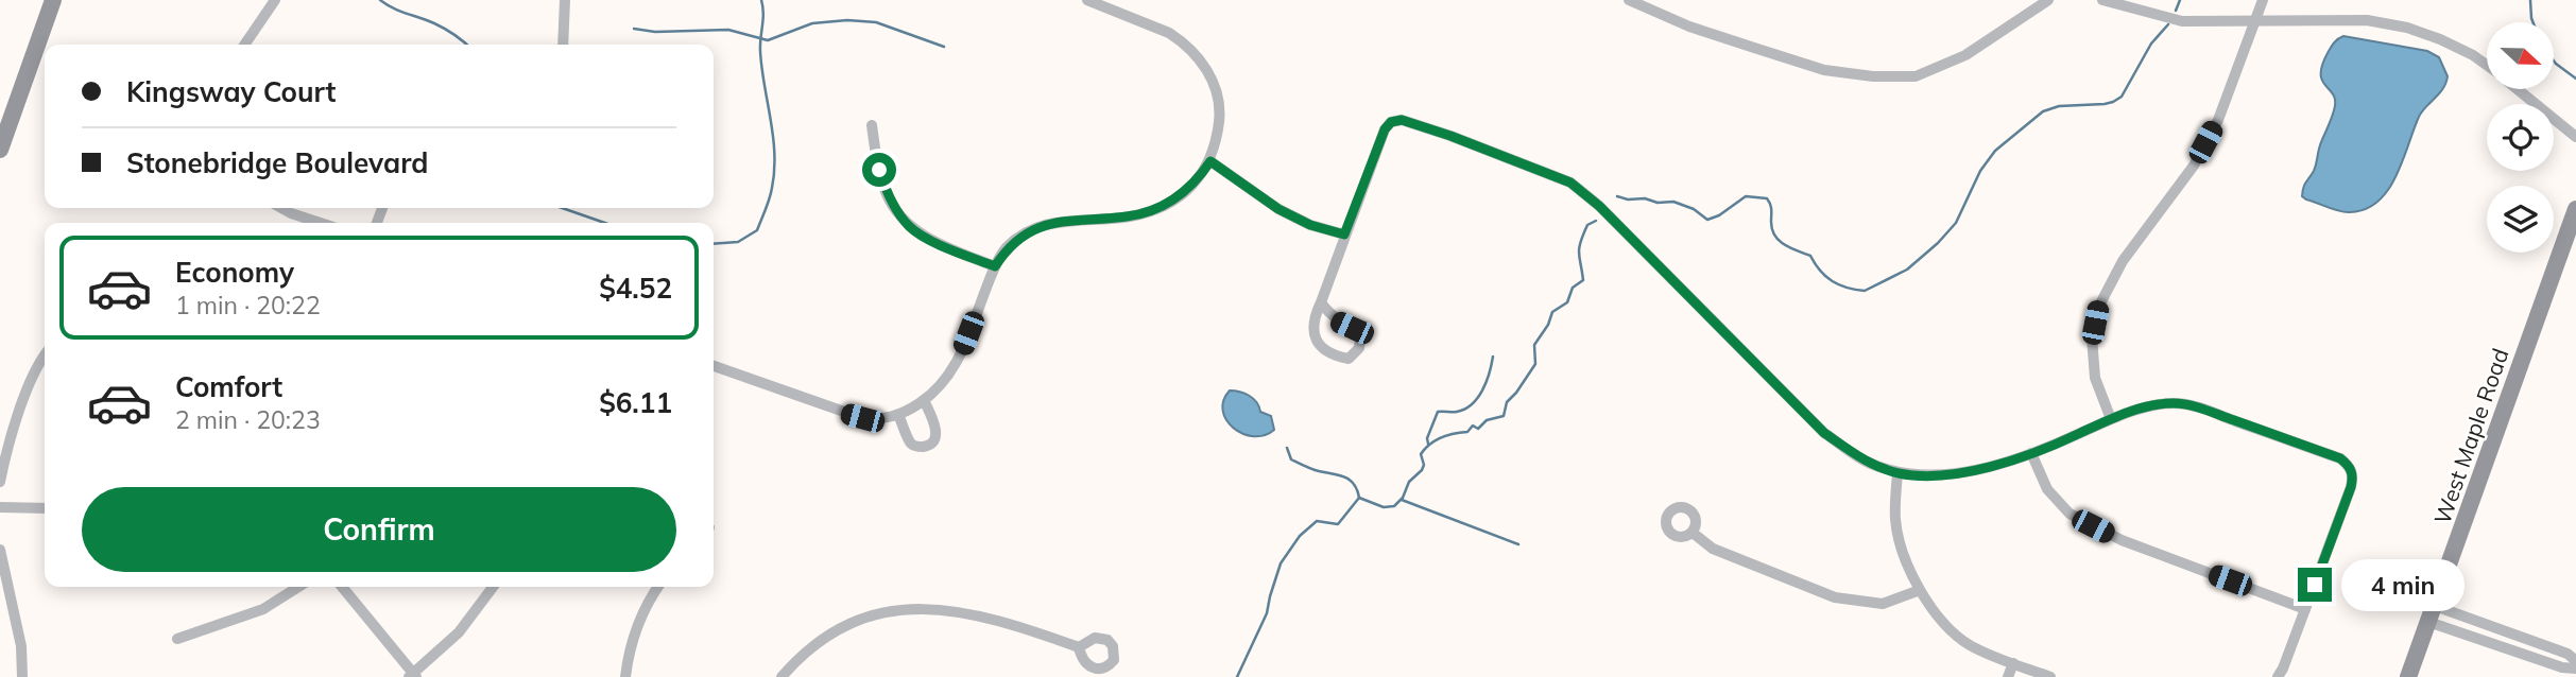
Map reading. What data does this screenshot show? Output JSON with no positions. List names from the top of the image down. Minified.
{"streets":{"main road":["West Maple Road"]},"north":"right","page":{"banner":["Kingsway Court","Stonebridge Boulevard"],"list":[{"name":"Economy","note":"1 min · 20:22","value":"$4.52"},{"name":"Comfort","note":"2 min · 20:23","value":"$6.11"}],"buttons":"Confirm","bubble":"4 min"}}
